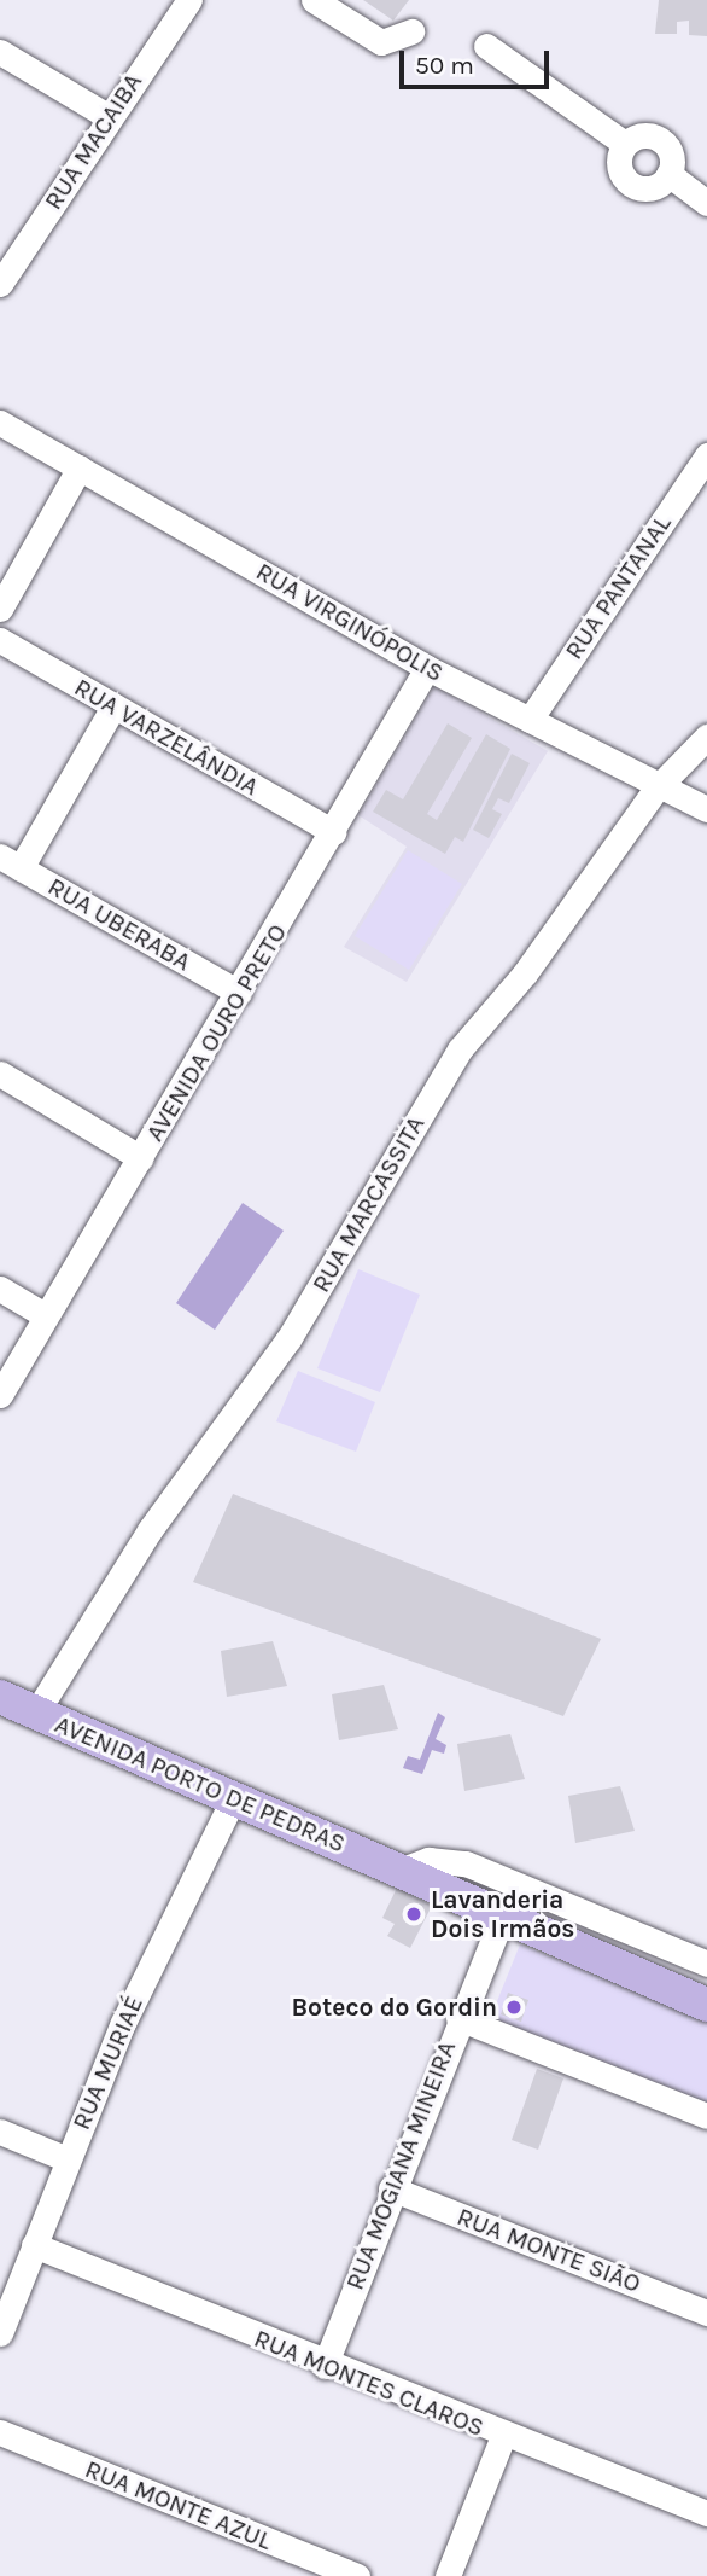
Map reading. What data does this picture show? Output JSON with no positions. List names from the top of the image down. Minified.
{"streets":{"main road":["AVENIDA PORTO DE PEDRAS"],"street":["RUA MACAIBA","RUA PANTANAL","RUA VIRGINÓPOLIS","RUA VARZELÂNDIA","RUA UBERABA","AVENIDA OURO PRETO","RUA MARCASSITA","RUA MURIAÉ","RUA MOGIANA MINEIRA","RUA MONTE SIÃO","RUA MONTES CLAROS","RUA MONTE AZUL"]},"crossings":[["RUA PANTANAL","RUA VIRGINÓPOLIS"],["RUA VIRGINÓPOLIS","AVENIDA OURO PRETO"],["RUA VIRGINÓPOLIS","RUA MARCASSITA"],["RUA VARZELÂNDIA","AVENIDA OURO PRETO"],["RUA UBERABA","AVENIDA OURO PRETO"],["RUA MARCASSITA","AVENIDA PORTO DE PEDRAS"],["AVENIDA PORTO DE PEDRAS","RUA MURIAÉ"],["AVENIDA PORTO DE PEDRAS","RUA MOGIANA MINEIRA"],["RUA MURIAÉ","RUA MONTES CLAROS"],["RUA MOGIANA MINEIRA","RUA MONTE SIÃO"],["RUA MOGIANA MINEIRA","RUA MONTES CLAROS"]],"places":["Lavanderia Dois Irmãos","Boteco do Gordin"],"scale_bar":"50 m"}
